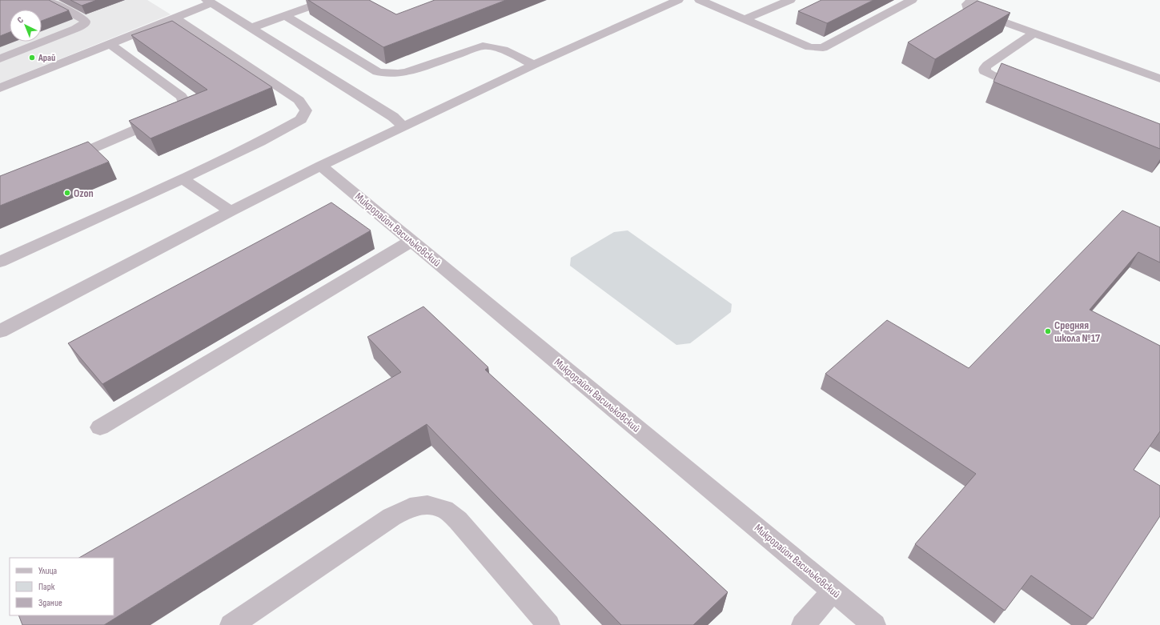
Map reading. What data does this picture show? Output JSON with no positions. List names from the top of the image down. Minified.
{"streets":{"street":["Микрорайон Васильковский"]},"places":["Арай","Ozon","Средняя школа №17"],"legend":["Улица","Парк","Здание"],"north":"top left"}
